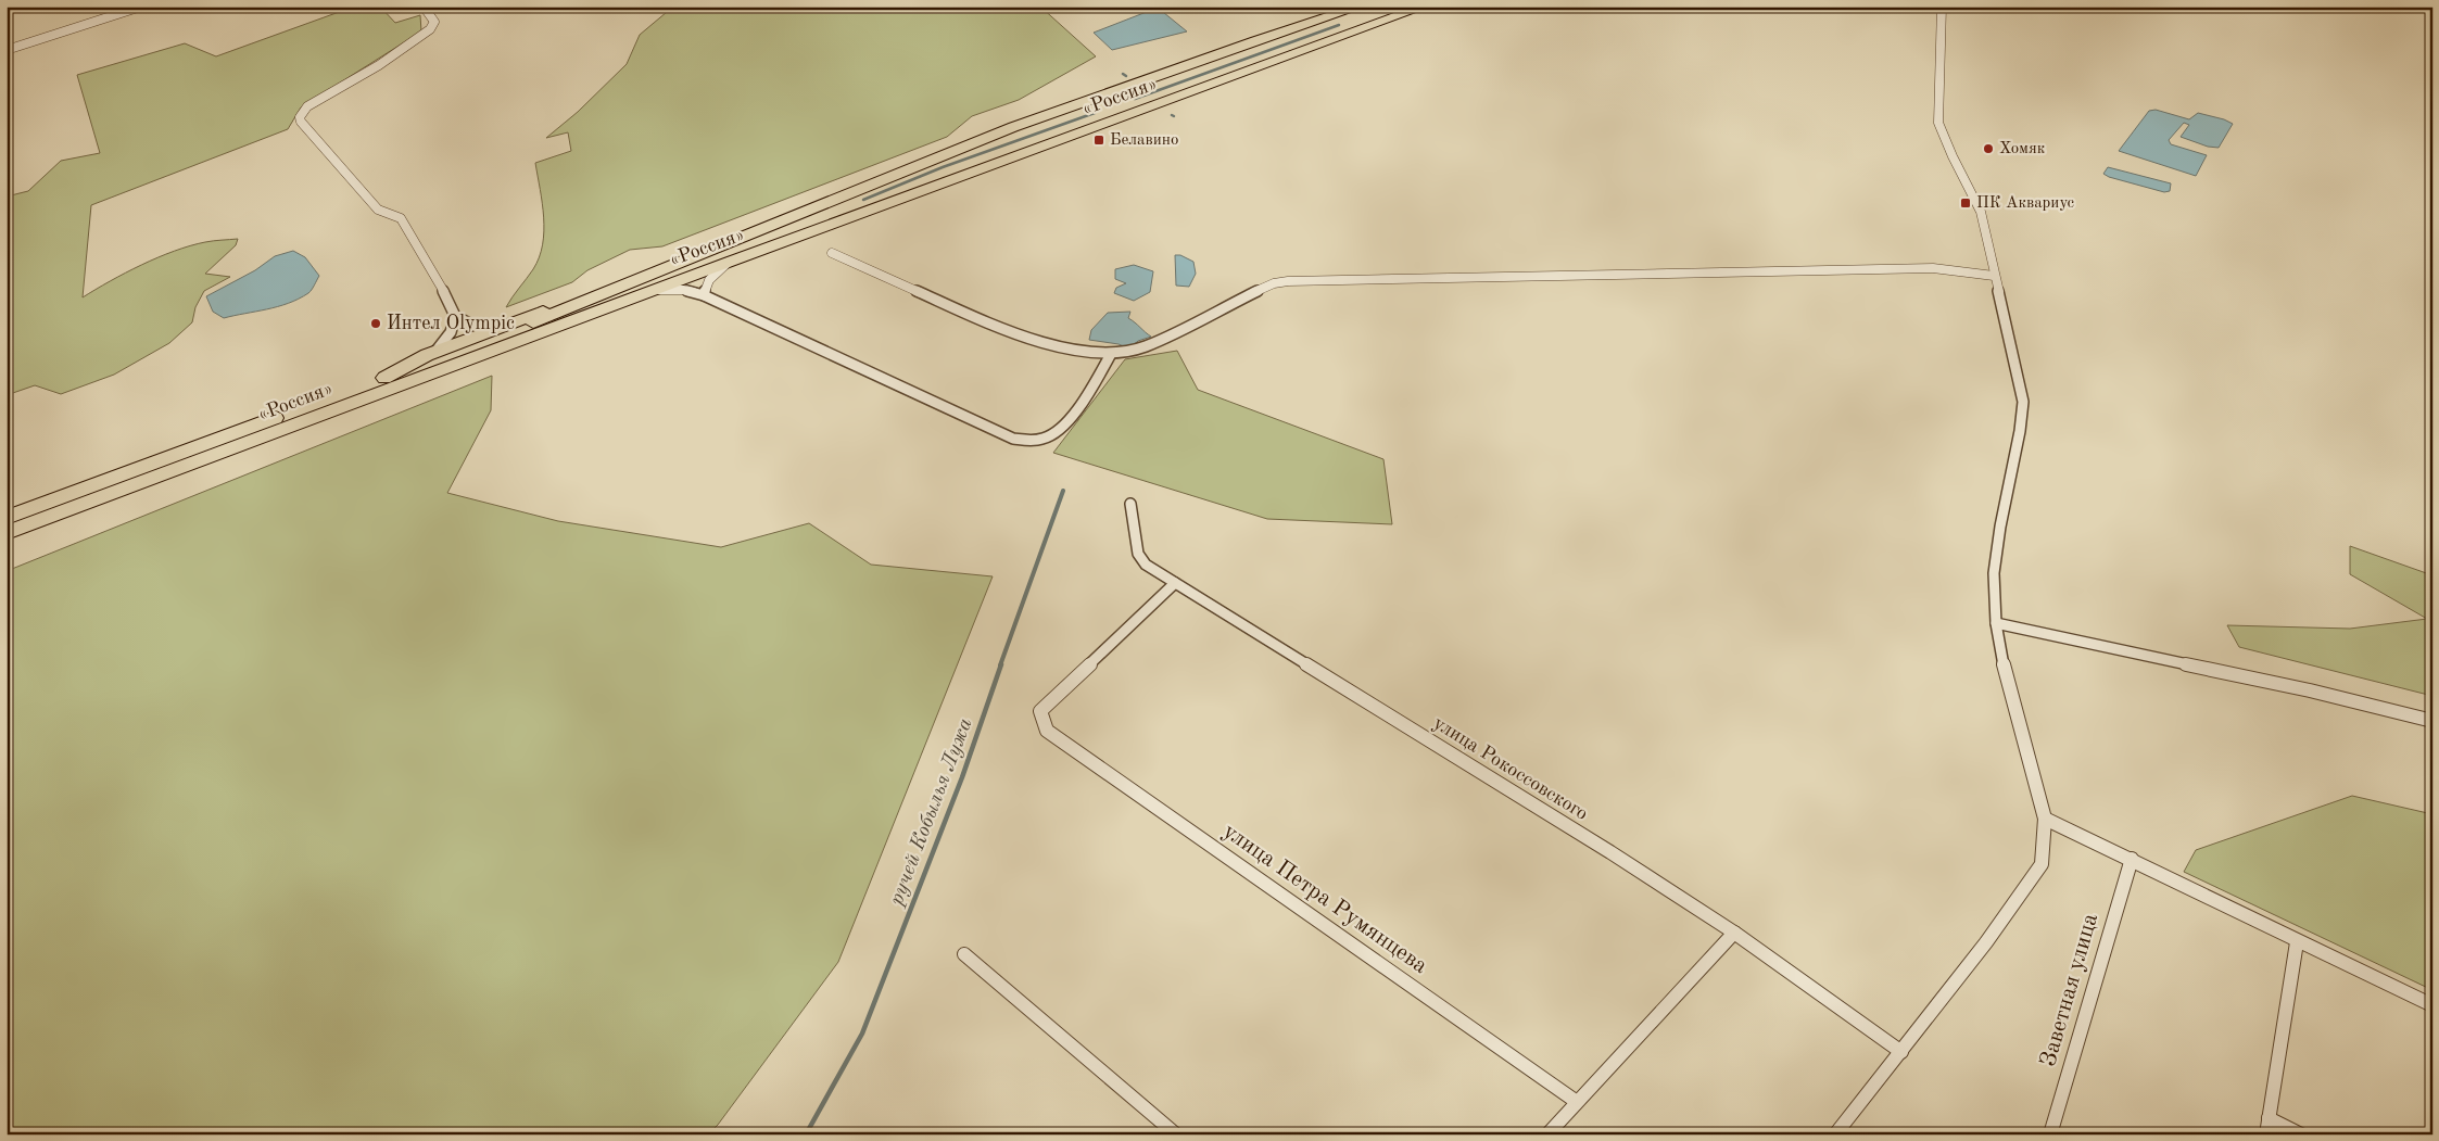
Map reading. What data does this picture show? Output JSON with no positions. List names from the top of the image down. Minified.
{"streets":{"highway":["«Россия»"],"street":["улица Рокоссовского","улица Петра Румянцева","Заветная улица"]},"crossings":[["улица Рокоссовского","улица Петра Румянцева"]],"water":["ручей Кобылья Лужа"],"places":{"transit":["Белавино","ПК Аквариус"],"other":["Хомяк","Интел Olympic"]}}
